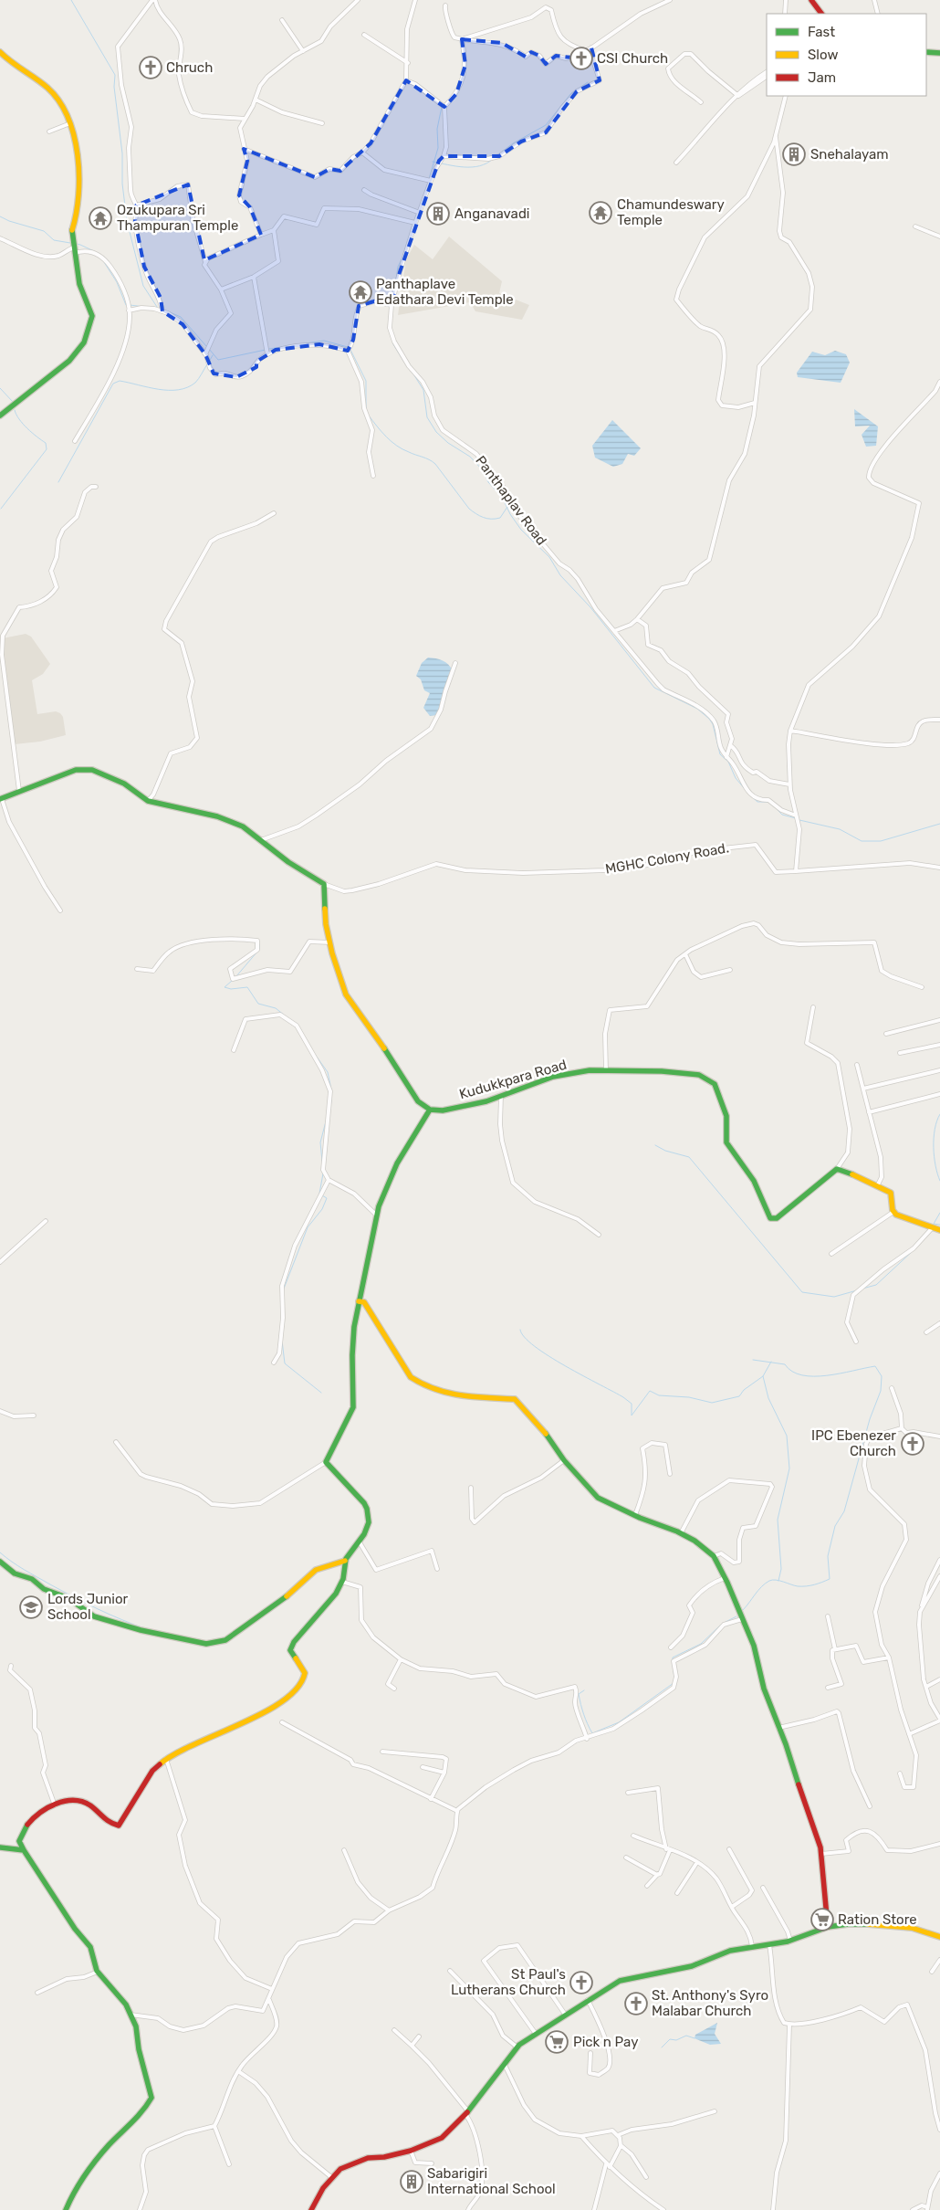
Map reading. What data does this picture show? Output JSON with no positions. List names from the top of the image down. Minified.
{"streets":{"street":["Panthaplav Road","MGHC Colony Road.","Kudukkpara Road"]},"places":{"church":["CSI Church","Chruch","IPC Ebenezer Church","St Paul's Lutherans Church","St. Anthony's Syro Malabar Church"],"building":["Snehalayam","Anganavadi","Sabarigiri International School"],"temple":["Chamundeswary Temple","Ozukupara Sri Thampuran Temple","Panthaplave Edathara Devi Temple"],"school or university":["Lords Junior School"],"supermarket":["Ration Store","Pick n Pay"]},"legend":["Fast","Slow","Jam"]}
